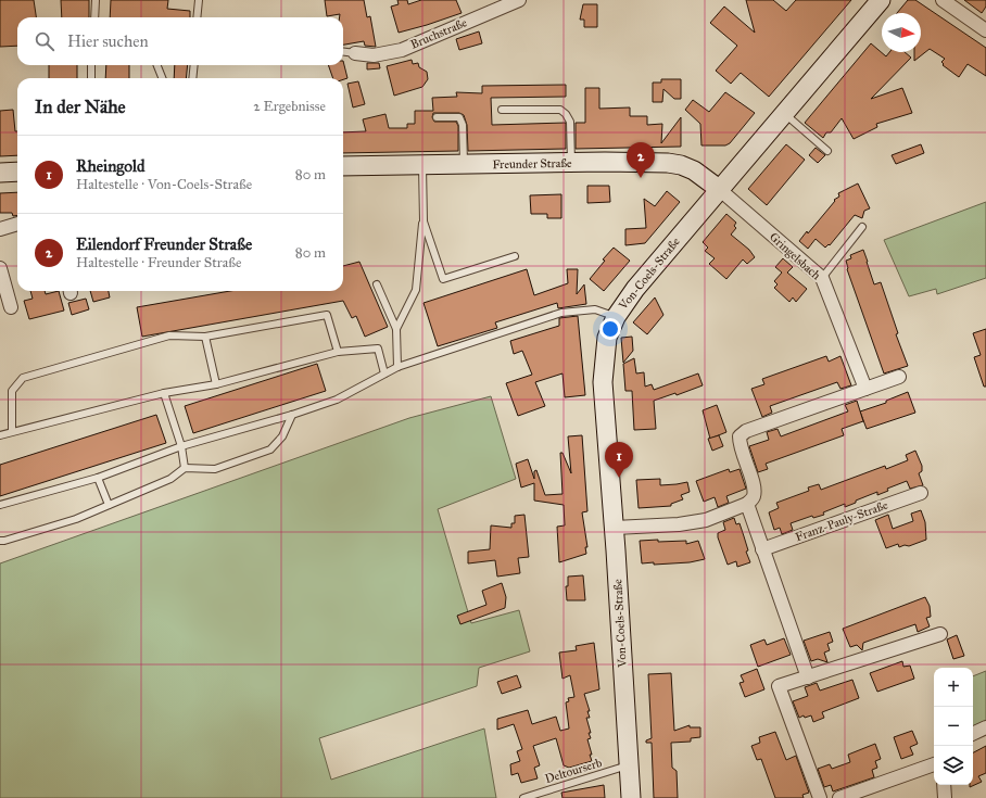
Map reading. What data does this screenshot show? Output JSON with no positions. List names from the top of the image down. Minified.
{"streets":{"main road":["Freunder Straße","Von-Coels-Straße"],"street":["Bruchstraße","Gringelsbach","Franz-Pauly-Straße"],"lane":["Deltourserb"]},"crossings":[["Freunder Straße","Gringelsbach"],["Freunder Straße","Von-Coels-Straße"],["Gringelsbach","Von-Coels-Straße"],["Von-Coels-Straße","Deltourserb"]],"north":"right","page":{"search":"Hier suchen","heading":["In der Nähe","2 Ergebnisse"],"list":[{"mark":"1","name":"Rheingold","note":"Haltestelle · Von-Coels-Straße","value":"80 m"},{"mark":"2","name":"Eilendorf Freunder Straße","note":"Haltestelle · Freunder Straße","value":"80 m"}],"pins":["2","1"],"map_buttons":["+","−"]}}
